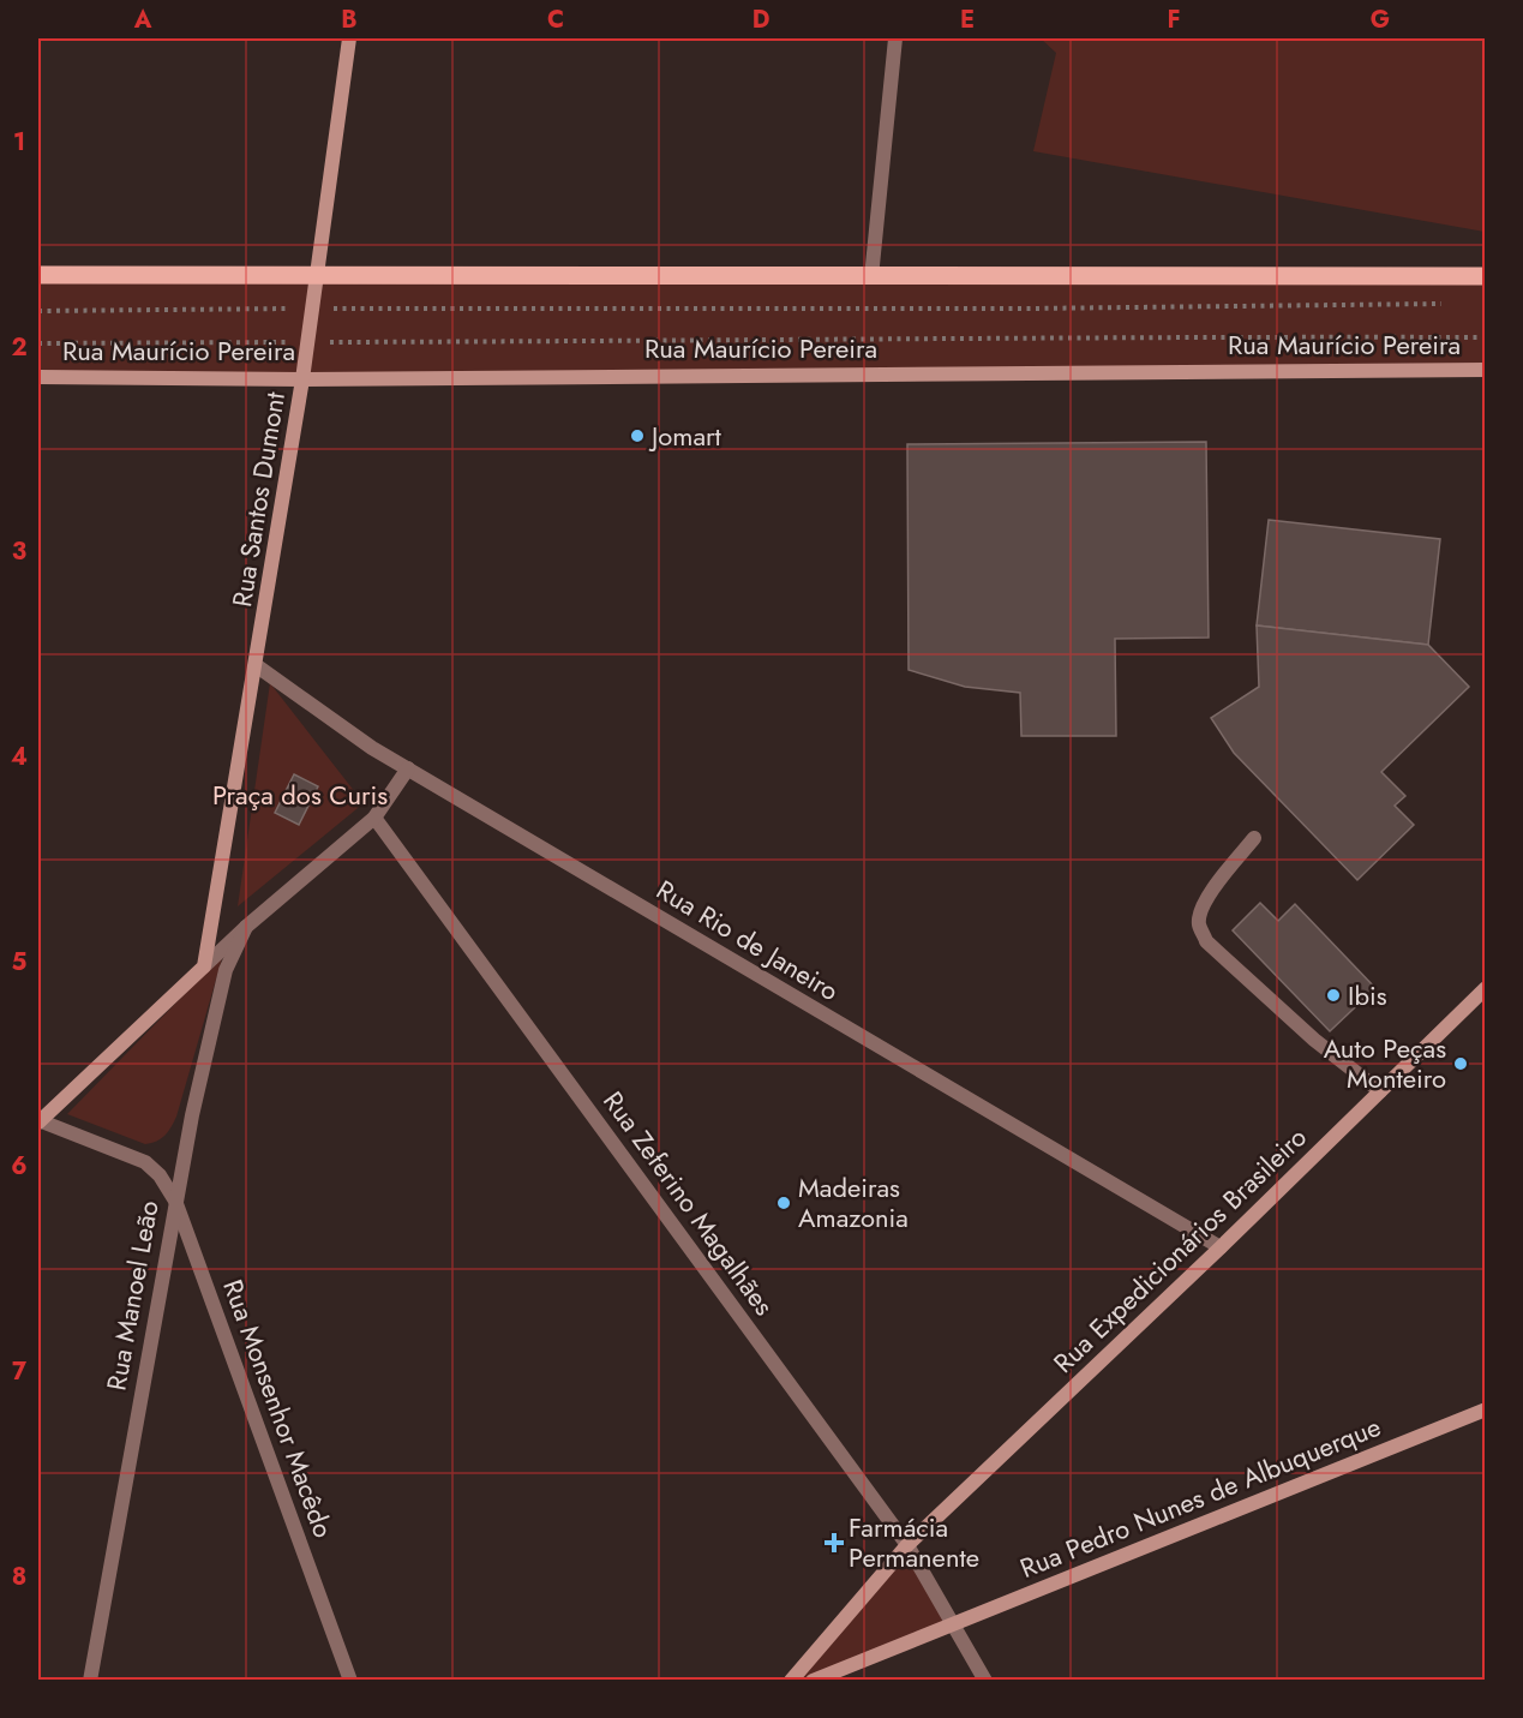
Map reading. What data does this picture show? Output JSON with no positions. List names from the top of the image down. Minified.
{"streets":{"street":["Rua Maurício Pereira","Rua Santos Dumont","Rua Rio de Janeiro","Rua Zeferino Magalhães","Rua Expedicionários Brasileiro","Rua Manoel Leão","Rua Monsenhor Macêdo","Rua Pedro Nunes de Albuquerque"]},"crossings":[["Rua Maurício Pereira","Rua Santos Dumont"],["Rua Santos Dumont","Rua Rio de Janeiro"],["Rua Rio de Janeiro","Rua Expedicionários Brasileiro"],["Rua Zeferino Magalhães","Rua Expedicionários Brasileiro"],["Rua Zeferino Magalhães","Rua Pedro Nunes de Albuquerque"],["Rua Manoel Leão","Rua Monsenhor Macêdo"]],"parks":["Praça dos Curis"],"places":{"other":["Jomart","Ibis","Auto Peças Monteiro","Madeiras Amazonia"],"health":["Farmácia Permanente"]},"grid":{"columns":["A","B","C","D","E","F","G"],"rows":["1","2","3","4","5","6","7","8"]}}
